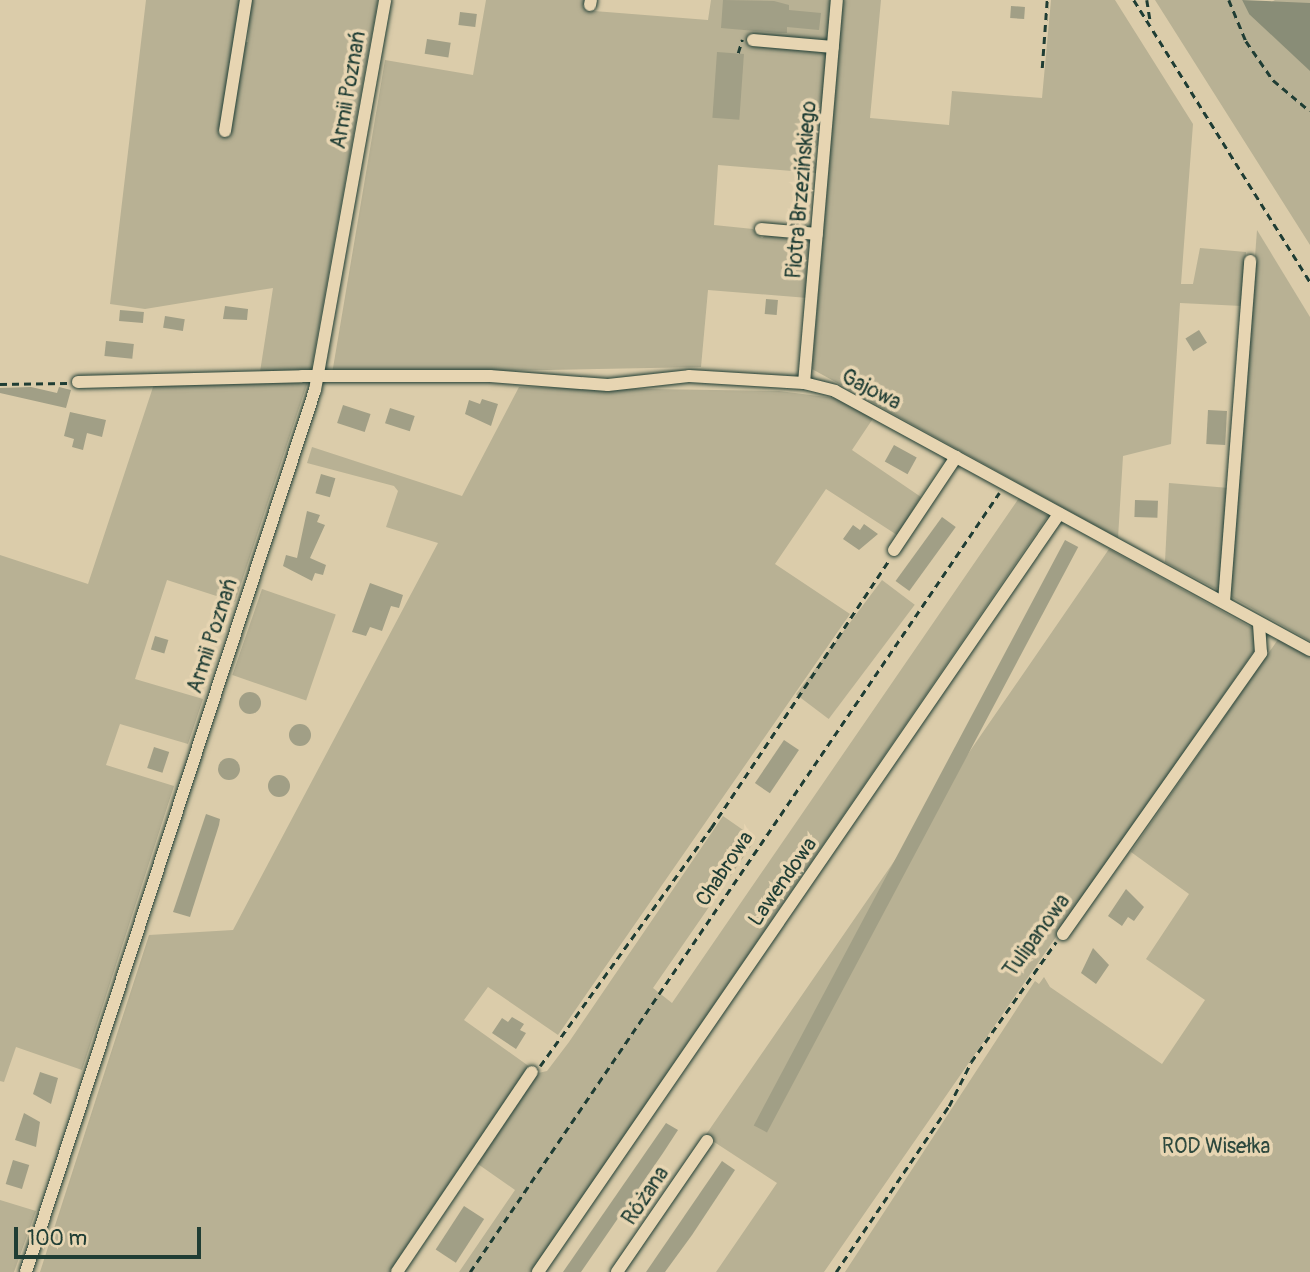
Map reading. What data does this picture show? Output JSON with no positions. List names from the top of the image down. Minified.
{"streets":{"street":["Armii Poznań","Piotra Brzezińskiego","Gajowa","Lawendowa","Tulipanowa","Różana"],"path":["Chabrowa"]},"crossings":[["Armii Poznań","Gajowa"],["Piotra Brzezińskiego","Gajowa"],["Gajowa","Chabrowa"],["Gajowa","Lawendowa"],["Gajowa","Tulipanowa"]],"parks":["ROD Wisełka"],"scale_bar":"100 m"}
